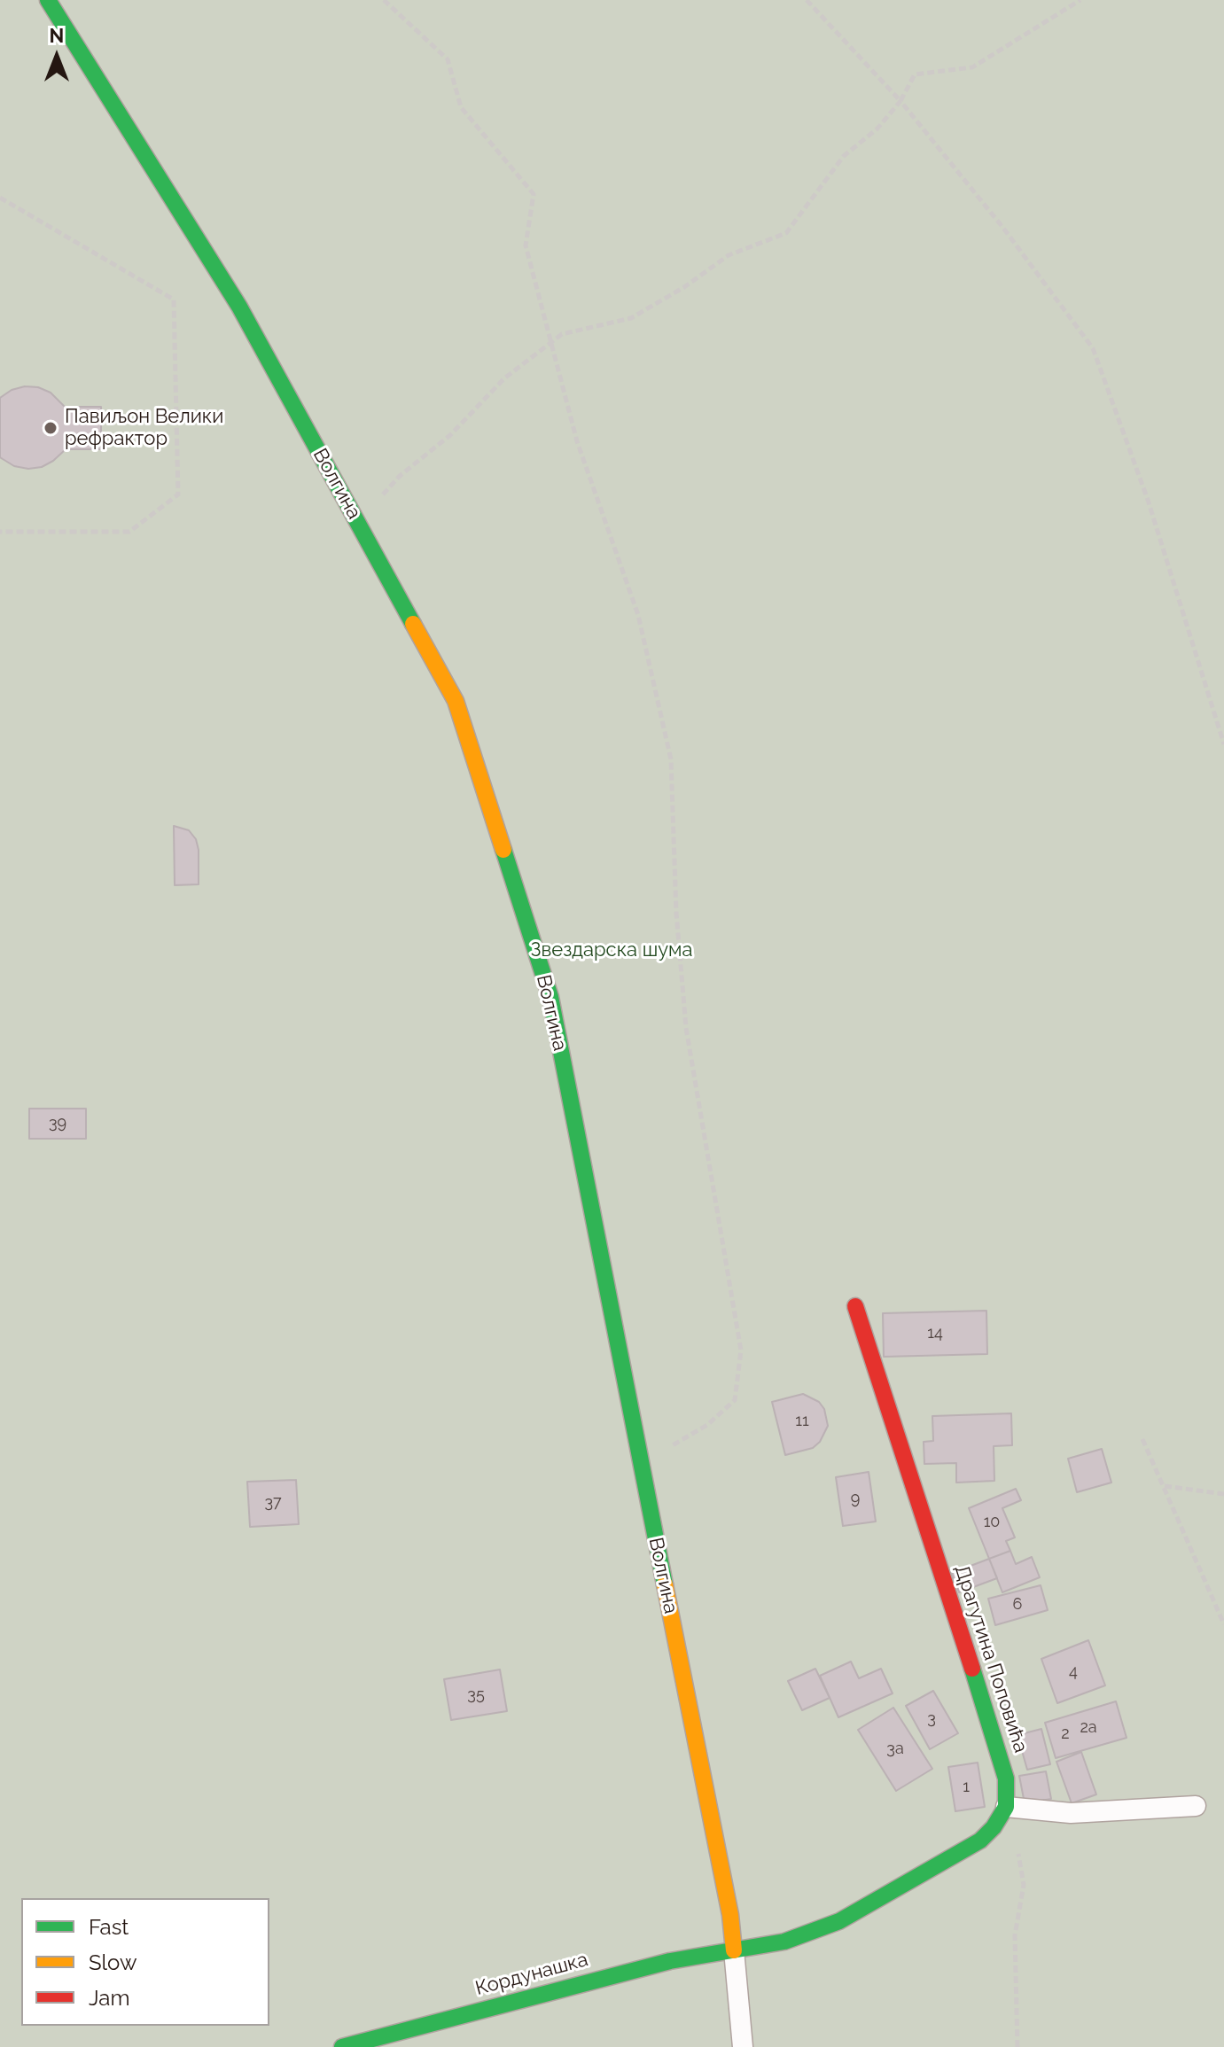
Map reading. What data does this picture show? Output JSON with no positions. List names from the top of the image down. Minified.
{"streets":{"street":["Волгина","Драгутина Поповића","Кордунашка"]},"crossings":[["Волгина","Кордунашка"]],"parks":["Звездарска шума"],"places":["Павиљон Велики рефрактор"],"house_numbers":["39","14","11","9","37","10","6","4","35","3","2a","2","3a","1"],"legend":["Fast","Slow","Jam"],"north":"top"}
